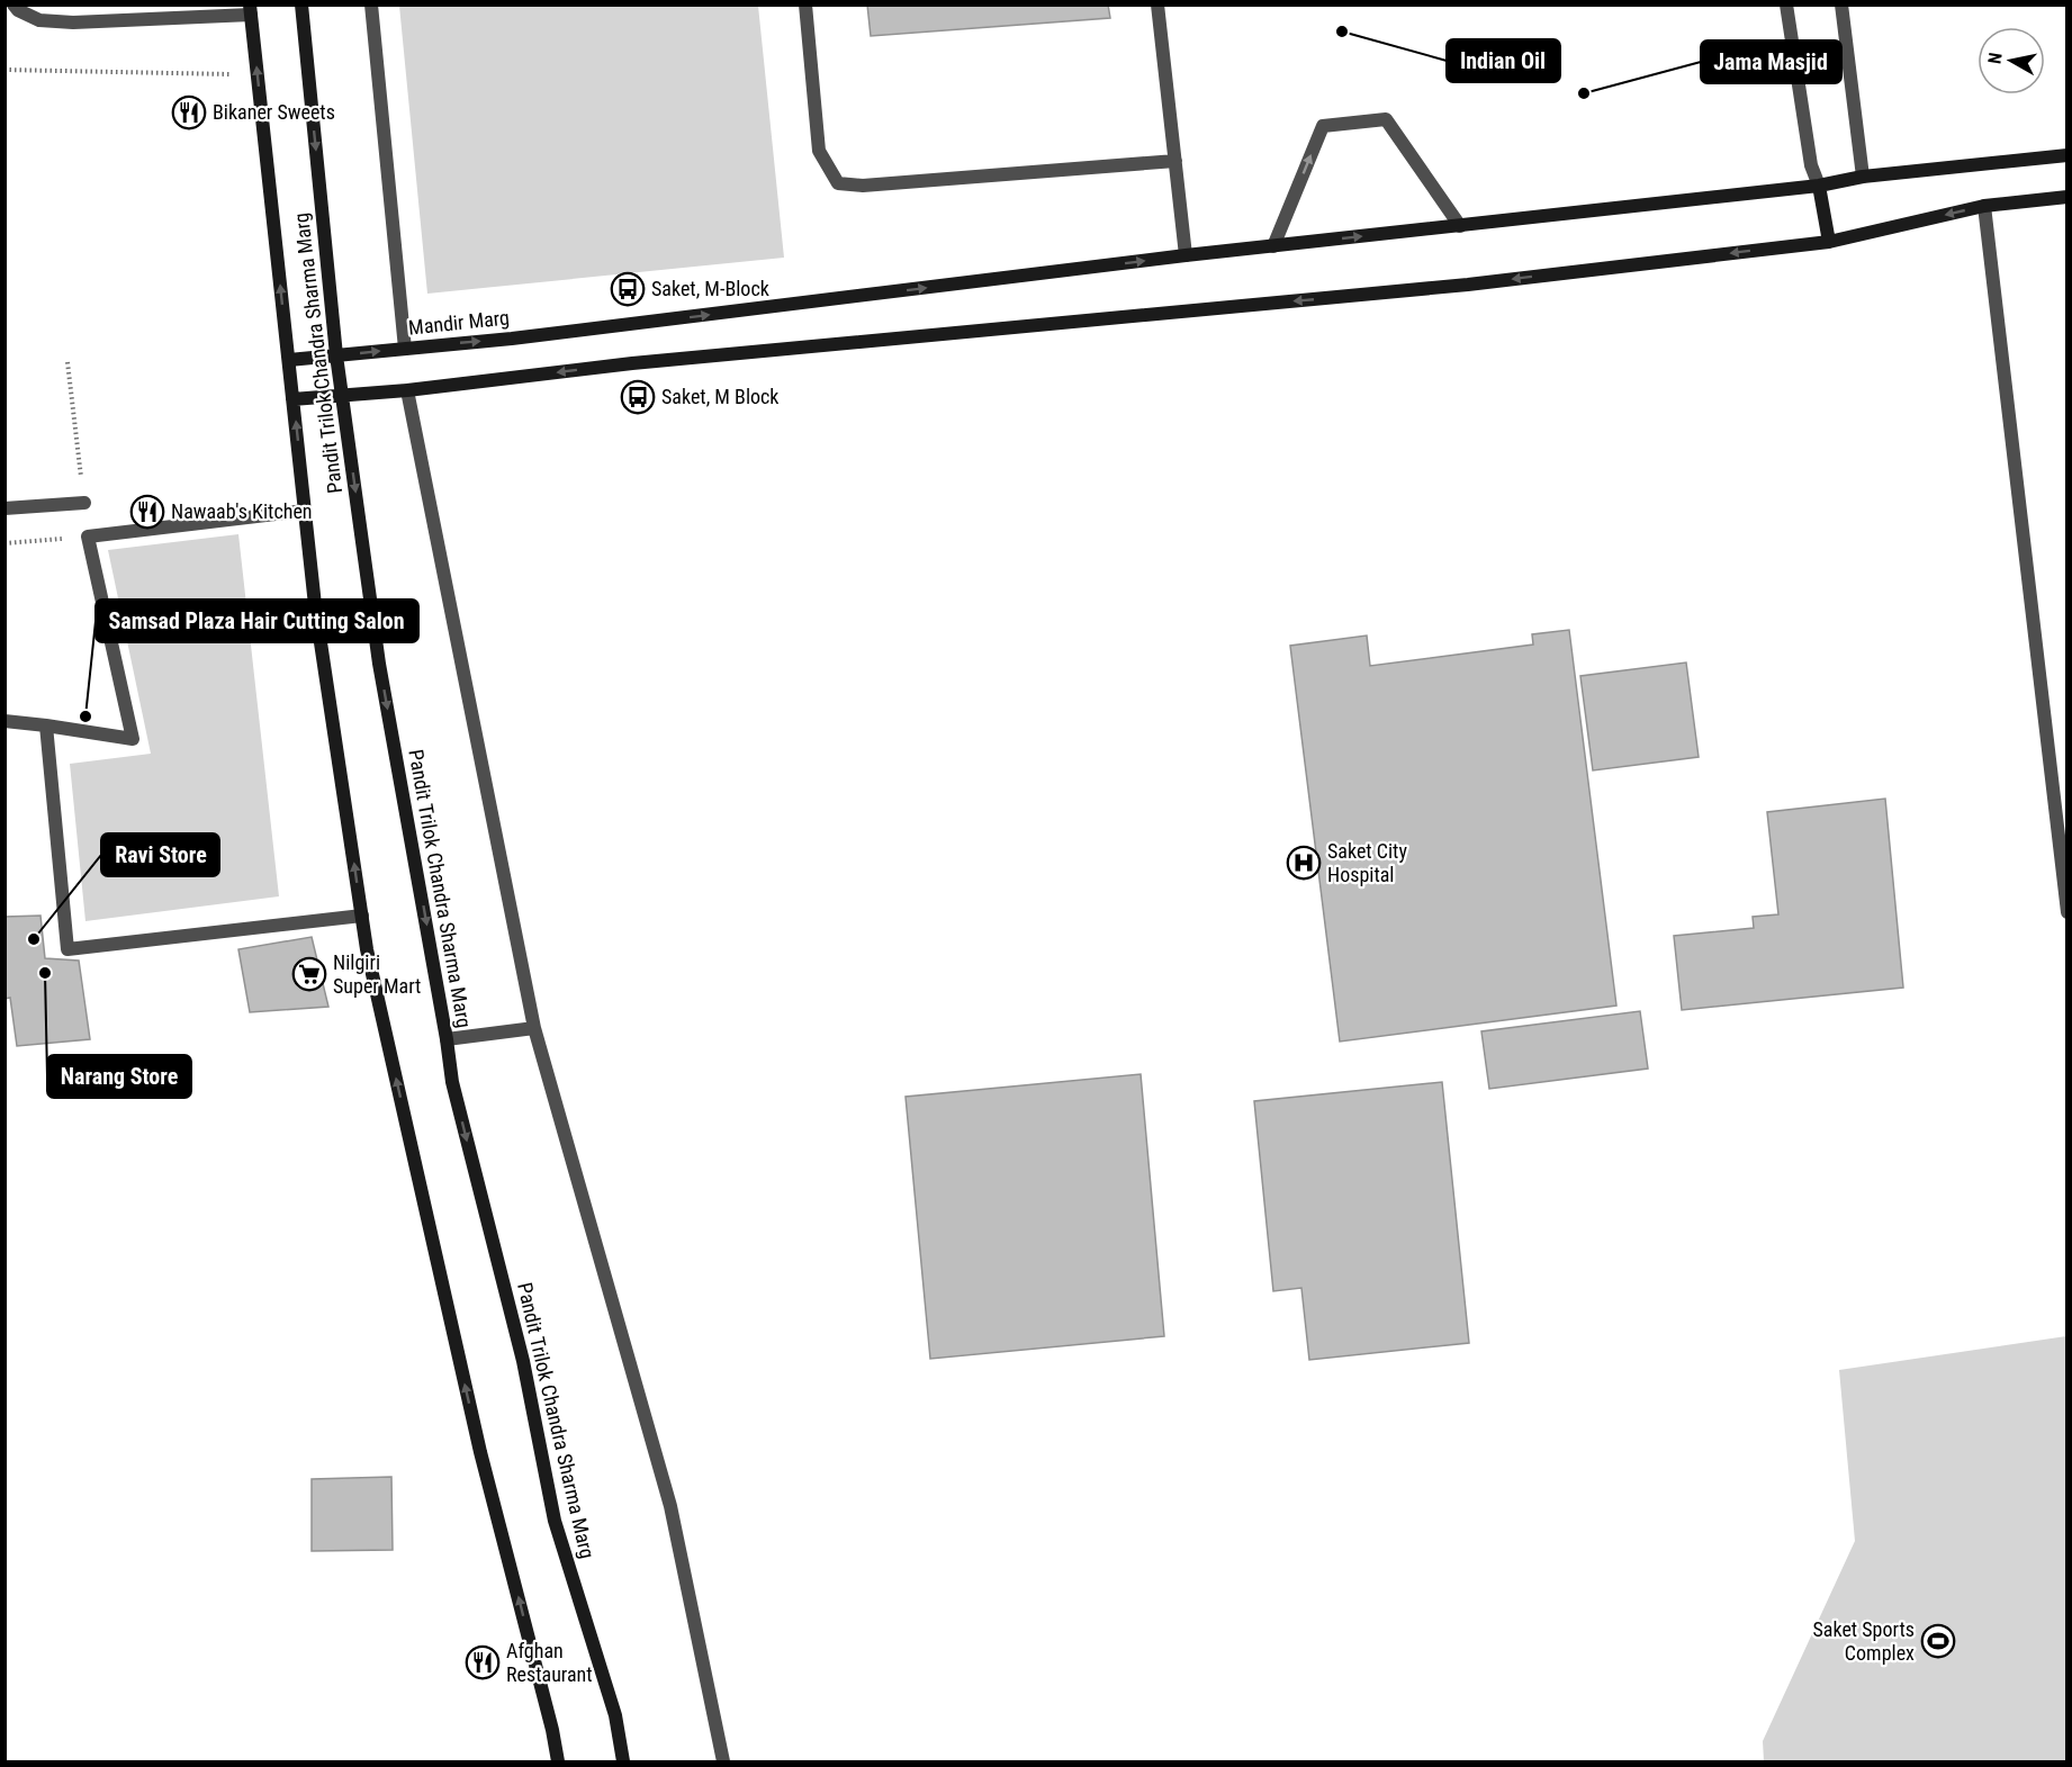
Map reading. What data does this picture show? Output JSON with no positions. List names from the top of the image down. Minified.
{"streets":{"main road":["Mandir Marg","Pandit Trilok Chandra Sharma Marg"]},"crossings":[["Mandir Marg","Pandit Trilok Chandra Sharma Marg"]],"places":{"other":["Indian Oil","Jama Masjid","Samsad Plaza Hair Cutting Salon","Ravi Store","Narang Store"],"restaurant":["Bikaner Sweets","Nawaab's Kitchen","Afghan Restaurant"],"bus stop":["Saket, M-Block","Saket, M Block"],"hospital":["Saket City Hospital"],"supermarket":["Nilgiri Super Mart"],"sports":["Saket Sports Complex"]},"north":"left"}
